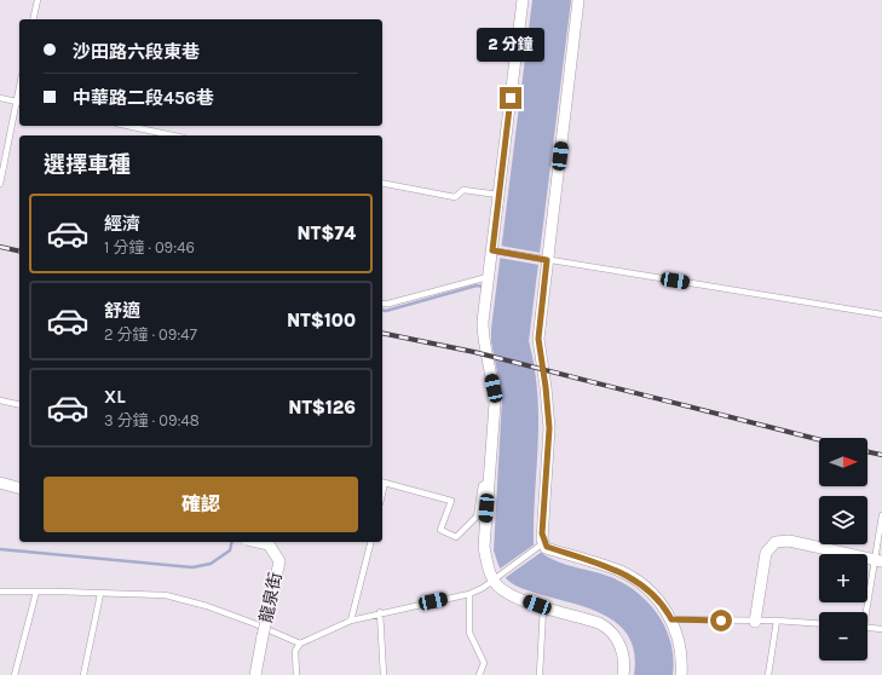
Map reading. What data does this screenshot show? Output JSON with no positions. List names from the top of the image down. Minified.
{"streets":{"street":["龍泉街"]},"north":"right","page":{"banner":["沙田路六段東巷","中華路二段456巷"],"bubble":"2 分鐘","heading":"選擇車種","list":[{"name":"經濟","note":"1 分鐘 · 09:46","value":"NT$74"},{"name":"舒適","note":"2 分鐘 · 09:47","value":"NT$100"},{"name":"XL","note":"3 分鐘 · 09:48","value":"NT$126"}],"map_buttons":["+","−"],"buttons":"確認"}}
